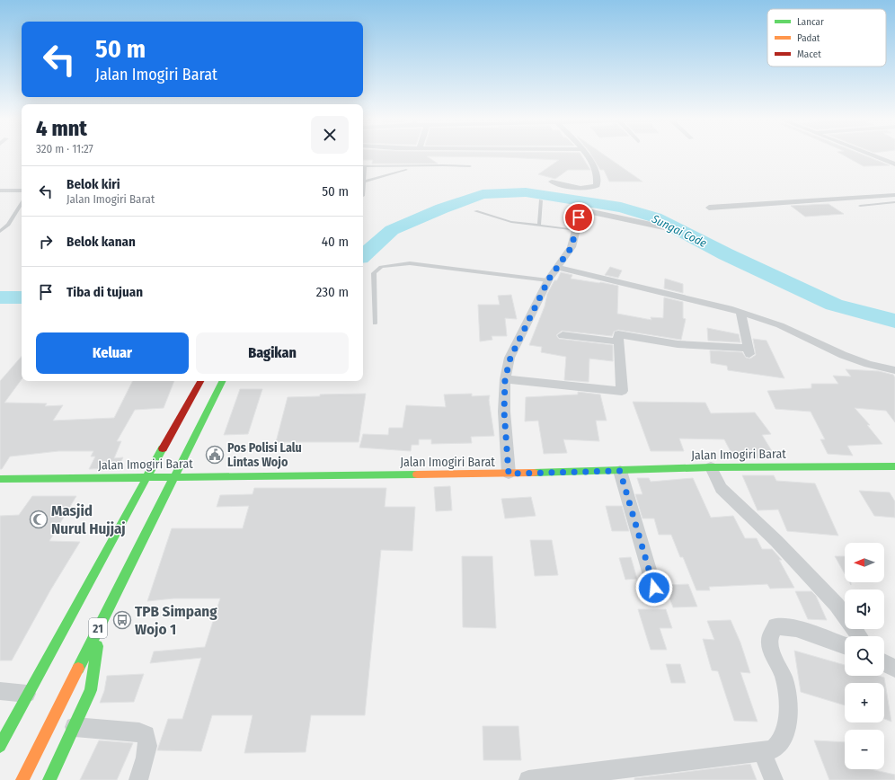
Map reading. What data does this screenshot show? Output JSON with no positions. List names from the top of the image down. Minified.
{"streets":{"main road":["Jalan Imogiri Barat","21"]},"crossings":[["Jalan Imogiri Barat","21"]],"water":["Sungai Code"],"places":{"public building":["Pos Polisi Lalu Lintas Wojo"],"mosque":["Masjid Nurul Hujjaj"],"bus stop":["TPB Simpang Wojo 1"]},"legend":["Lancar","Padat","Macet"],"north":"left","page":{"turn":["50 m","Jalan Imogiri Barat"],"heading":["4 mnt","320 m · 11:27"],"list":[{"name":"Belok kiri","note":"Jalan Imogiri Barat","value":"50 m"},{"name":"Belok kanan","value":"40 m"},{"name":"Tiba di tujuan","value":"230 m"}],"buttons":["Keluar","Bagikan"],"map_buttons":["+","−"]}}
